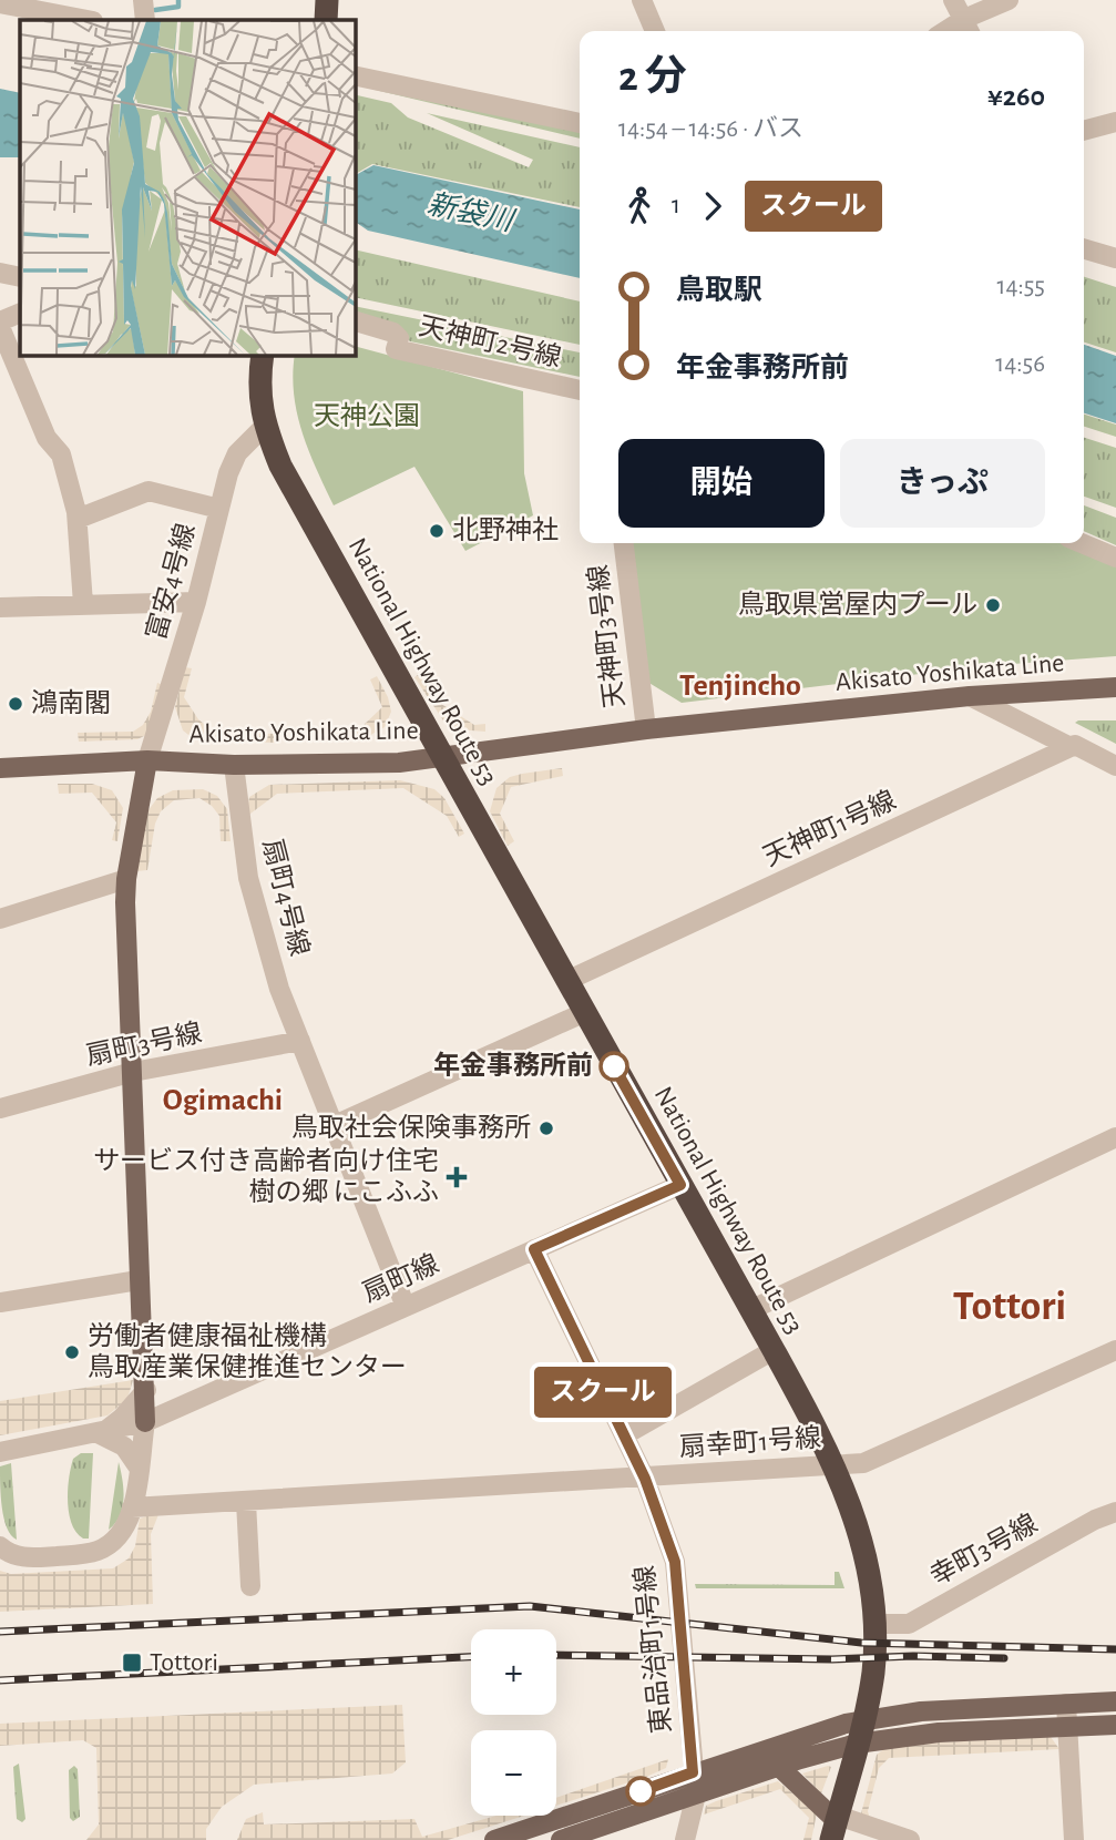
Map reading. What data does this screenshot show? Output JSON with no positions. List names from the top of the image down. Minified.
{"streets":{"highway":["National Highway Route 53"],"main road":["Akisato Yoshikata Line"],"street":["天神町2号線","富安4号線","天神町3号線","天神町1号線","扇町4号線","扇町3号線","扇町線","扇幸町1号線","幸町3号線","東品治町1号線"]},"crossings":[["富安4号線","National Highway Route 53"],["富安4号線","Akisato Yoshikata Line"],["天神町3号線","Akisato Yoshikata Line"],["National Highway Route 53","Akisato Yoshikata Line"],["National Highway Route 53","天神町1号線"],["National Highway Route 53","扇町線"],["National Highway Route 53","扇幸町1号線"],["National Highway Route 53","幸町3号線"],["Akisato Yoshikata Line","扇町4号線"],["扇町4号線","扇町3号線"],["扇町線","東品治町1号線"],["扇幸町1号線","東品治町1号線"]],"districts":["Tenjincho","Ogimachi","Tottori"],"water":["新袋川"],"parks":["天神公園"],"places":{"other":["北野神社","鳥取県営屋内プール","鴻南閣","年金事務所前","鳥取社会保険事務所","労働者健康福祉機構 鳥取産業保健推進センター"],"health":["サービス付き高齢者向け住宅 樹の郷 にこふふ"],"transit":["Tottori"]},"lines":["bus line スクール"],"page":{"on_map":"スクール","heading":["2 分","14:54 – 14:56 · バス","¥260"],"legs":["1","スクール"],"list":[{"name":"鳥取駅","value":"14:55"},{"name":"年金事務所前","value":"14:56"}],"buttons":["開始","きっぷ"],"map_buttons":["+","−"]}}
